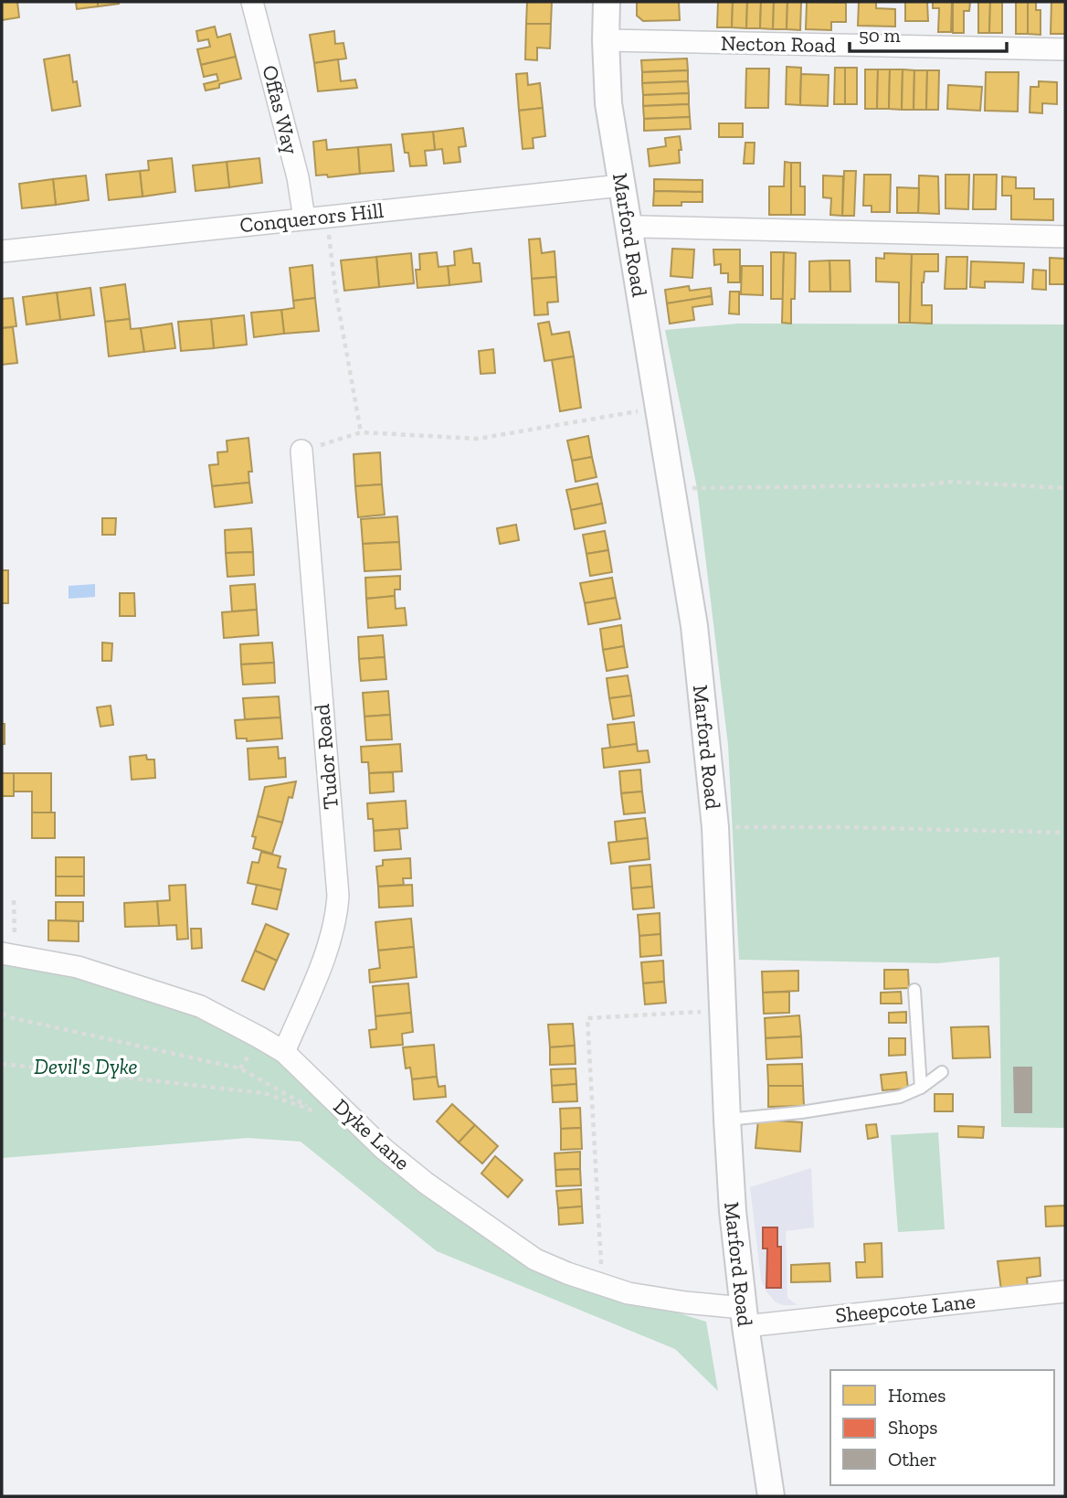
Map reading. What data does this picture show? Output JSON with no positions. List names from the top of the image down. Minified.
{"streets":{"street":["Necton Road","Offas Way","Conquerors Hill","Marford Road","Tudor Road","Dyke Lane","Sheepcote Lane"]},"crossings":[["Necton Road","Marford Road"],["Offas Way","Conquerors Hill"],["Conquerors Hill","Marford Road"],["Marford Road","Dyke Lane"],["Marford Road","Sheepcote Lane"],["Tudor Road","Dyke Lane"],["Dyke Lane","Sheepcote Lane"]],"parks":["Devil's Dyke"],"legend":["Homes","Shops","Other"],"scale_bar":"50 m"}
